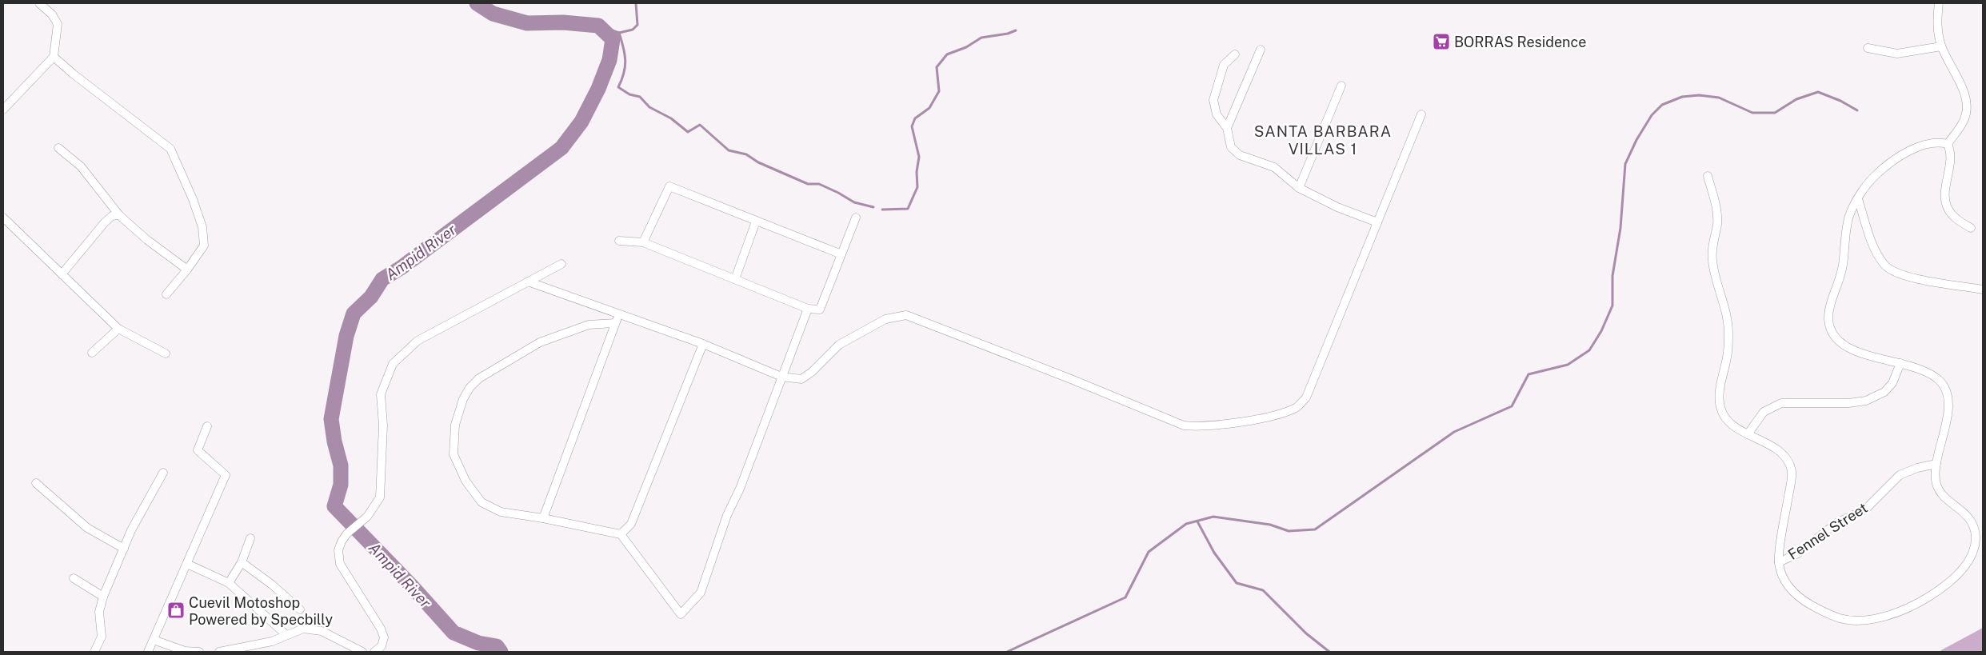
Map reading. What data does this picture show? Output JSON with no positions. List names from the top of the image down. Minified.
{"streets":{"street":["Fennel Street"]},"districts":["SANTA BARBARA VILLAS 1"],"water":["Ampid River"],"places":{"supermarket":["BORRAS Residence"],"shop":["Cuevil Motoshop Powered by Specbilly"]}}
